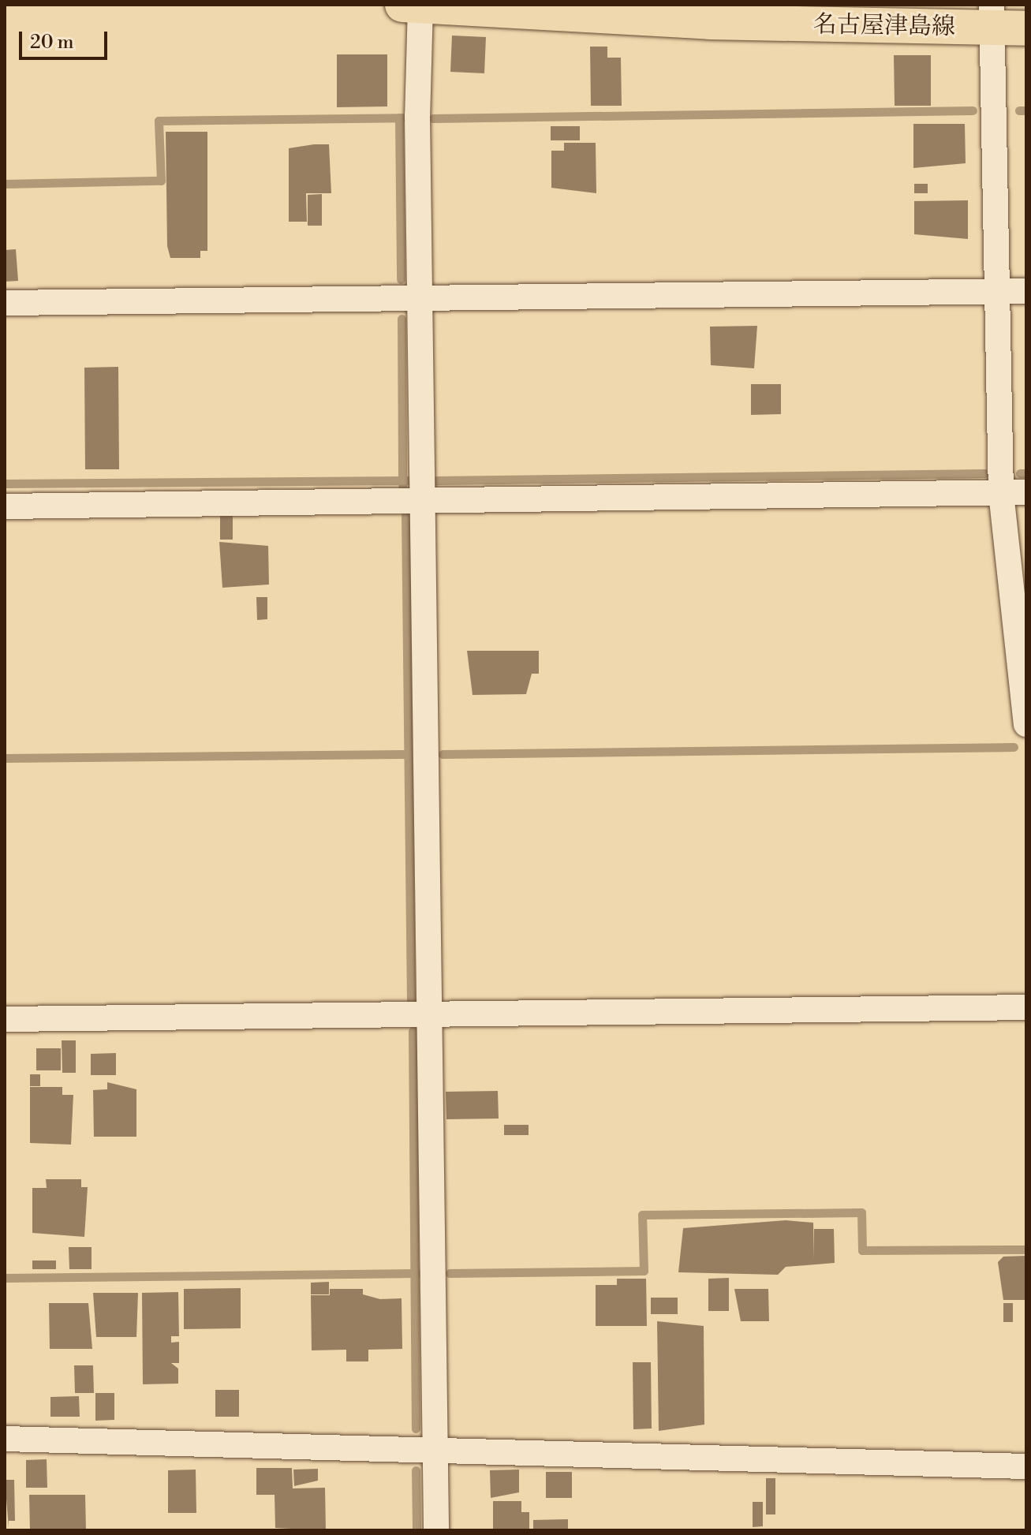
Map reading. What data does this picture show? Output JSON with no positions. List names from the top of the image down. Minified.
{"streets":{"main road":["名古屋津島線"]},"scale_bar":"20 m"}
